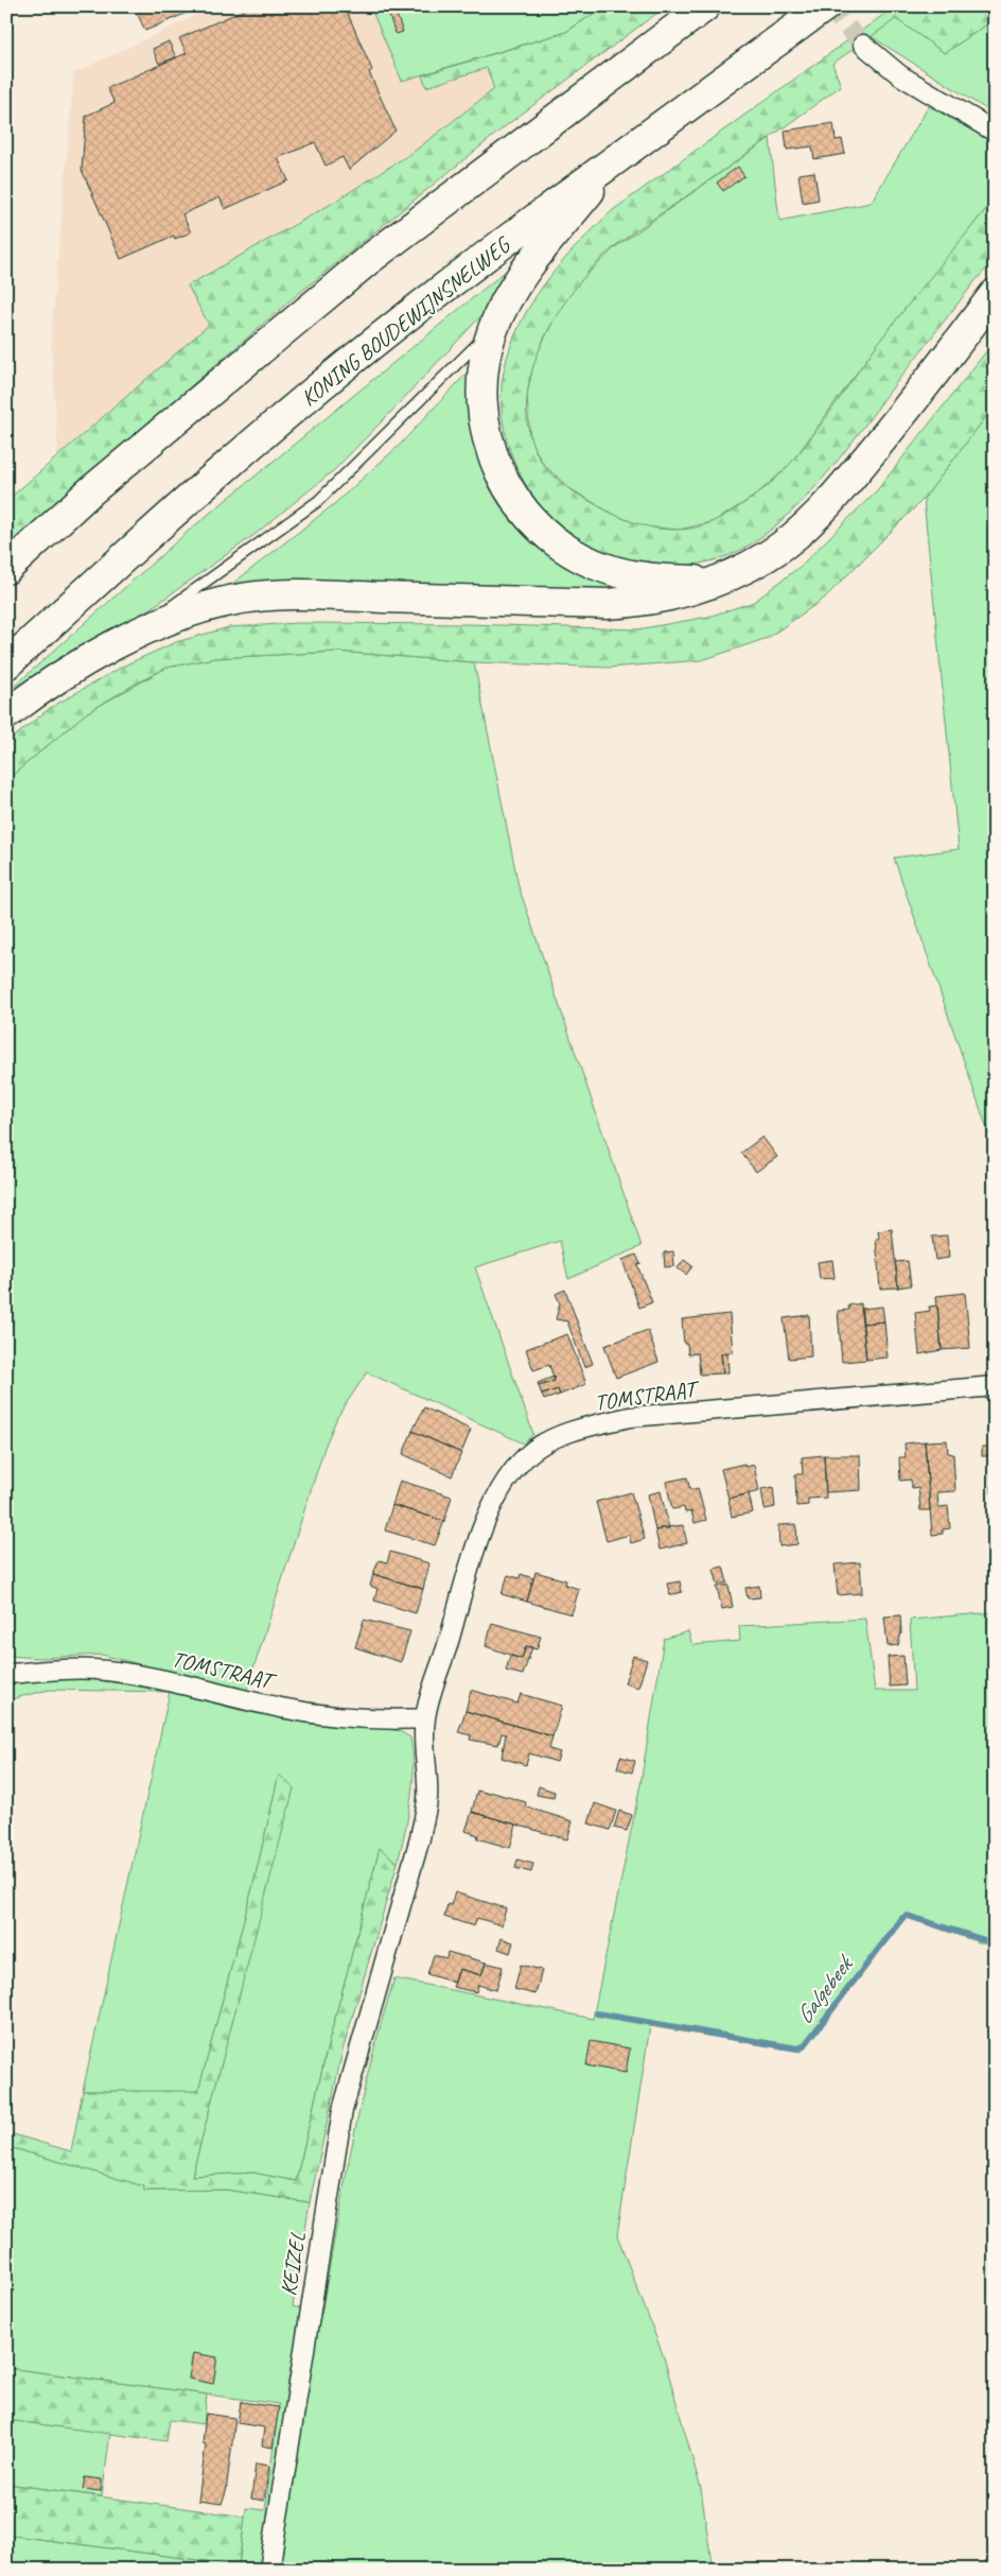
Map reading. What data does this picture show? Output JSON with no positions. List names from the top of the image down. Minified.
{"streets":{"highway":["KONING BOUDEWIJNSNELWEG"],"street":["TOMSTRAAT","KEIZEL"]},"crossings":[["TOMSTRAAT","KEIZEL"]],"water":["Galgebeek"]}
